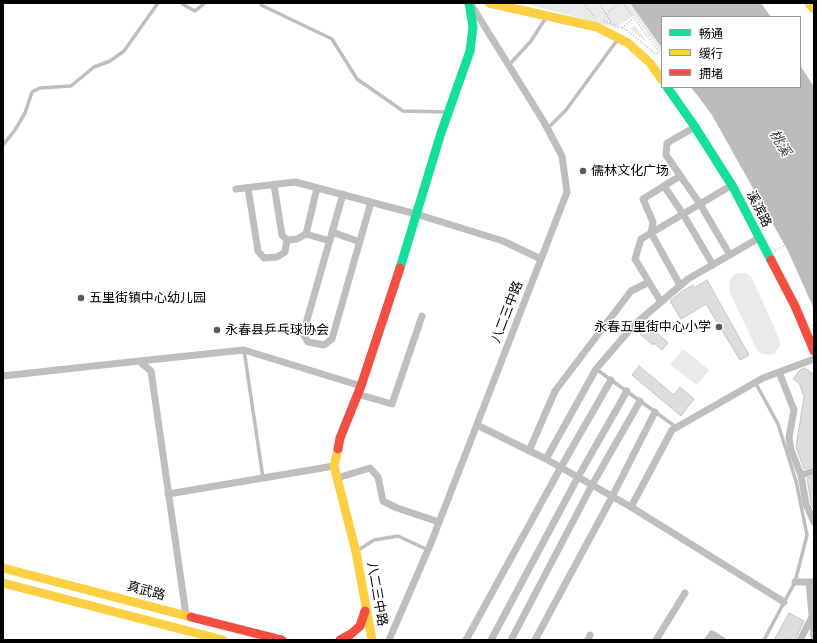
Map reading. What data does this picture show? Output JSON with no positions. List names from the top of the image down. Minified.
{"streets":{"main road":["溪滨路","八二三中路","真武路"]},"water":["桃溪"],"places":["儒林文化广场","五里街镇中心幼儿园","永春五里街中心小学","永春县乒乓球协会"],"legend":["畅通","缓行","拥堵"]}
